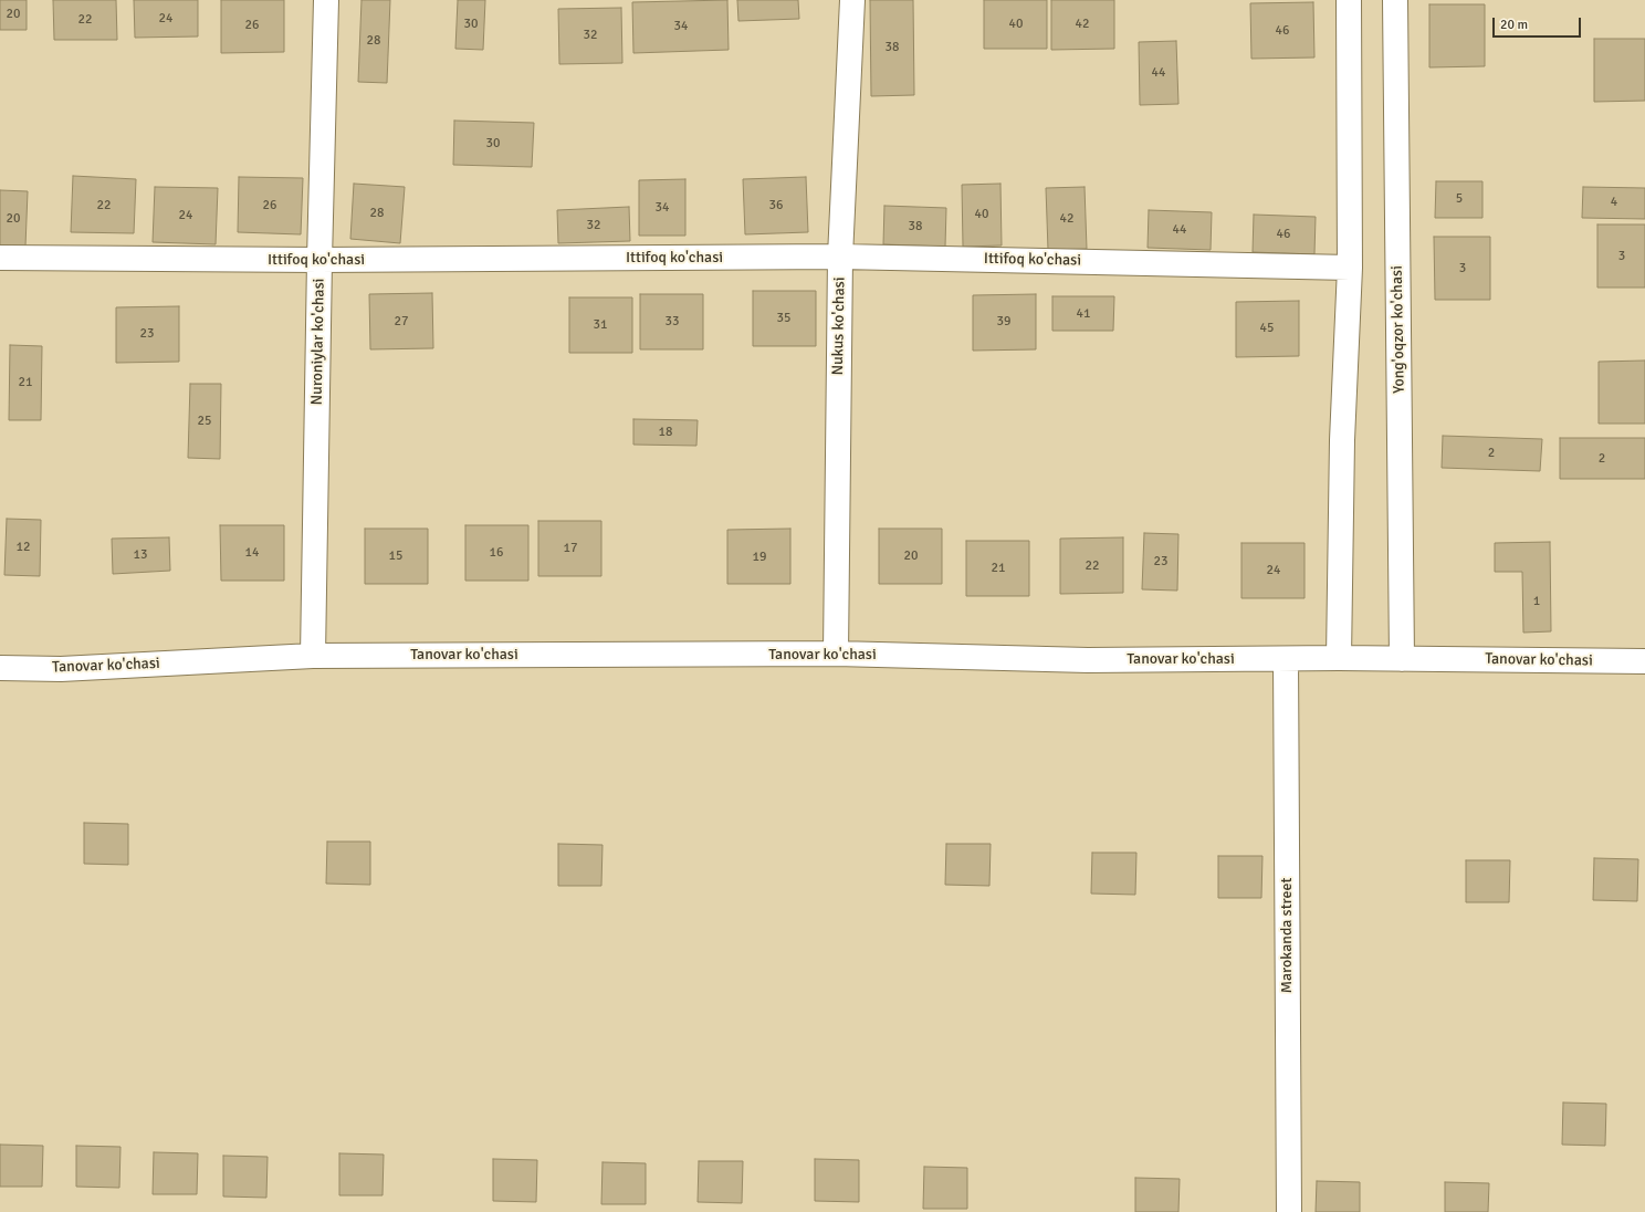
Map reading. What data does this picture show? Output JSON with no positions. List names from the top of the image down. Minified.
{"streets":{"street":["Ittifoq ko'chasi","Nukus ko'chasi","Yong'oqzor ko'chasi","Nuroniylar ko'chasi","Tanovar ko'chasi","Marokanda street"]},"crossings":[["Ittifoq ko'chasi","Nukus ko'chasi"],["Ittifoq ko'chasi","Nuroniylar ko'chasi"],["Nukus ko'chasi","Tanovar ko'chasi"],["Yong'oqzor ko'chasi","Tanovar ko'chasi"],["Nuroniylar ko'chasi","Tanovar ko'chasi"],["Tanovar ko'chasi","Marokanda street"]],"house_numbers":["20","24","22","30","40","42","26","34","46","32","28","38","44","30","5","4","22","26","36","34","28","40","24","20","42","32","38","44","46","3","3","41","35","27","33","39","31","45","23","21","25","18","2","2","12","17","14","16","13","15","20","19","23","22","21","24","1"],"scale_bar":"20 m"}
